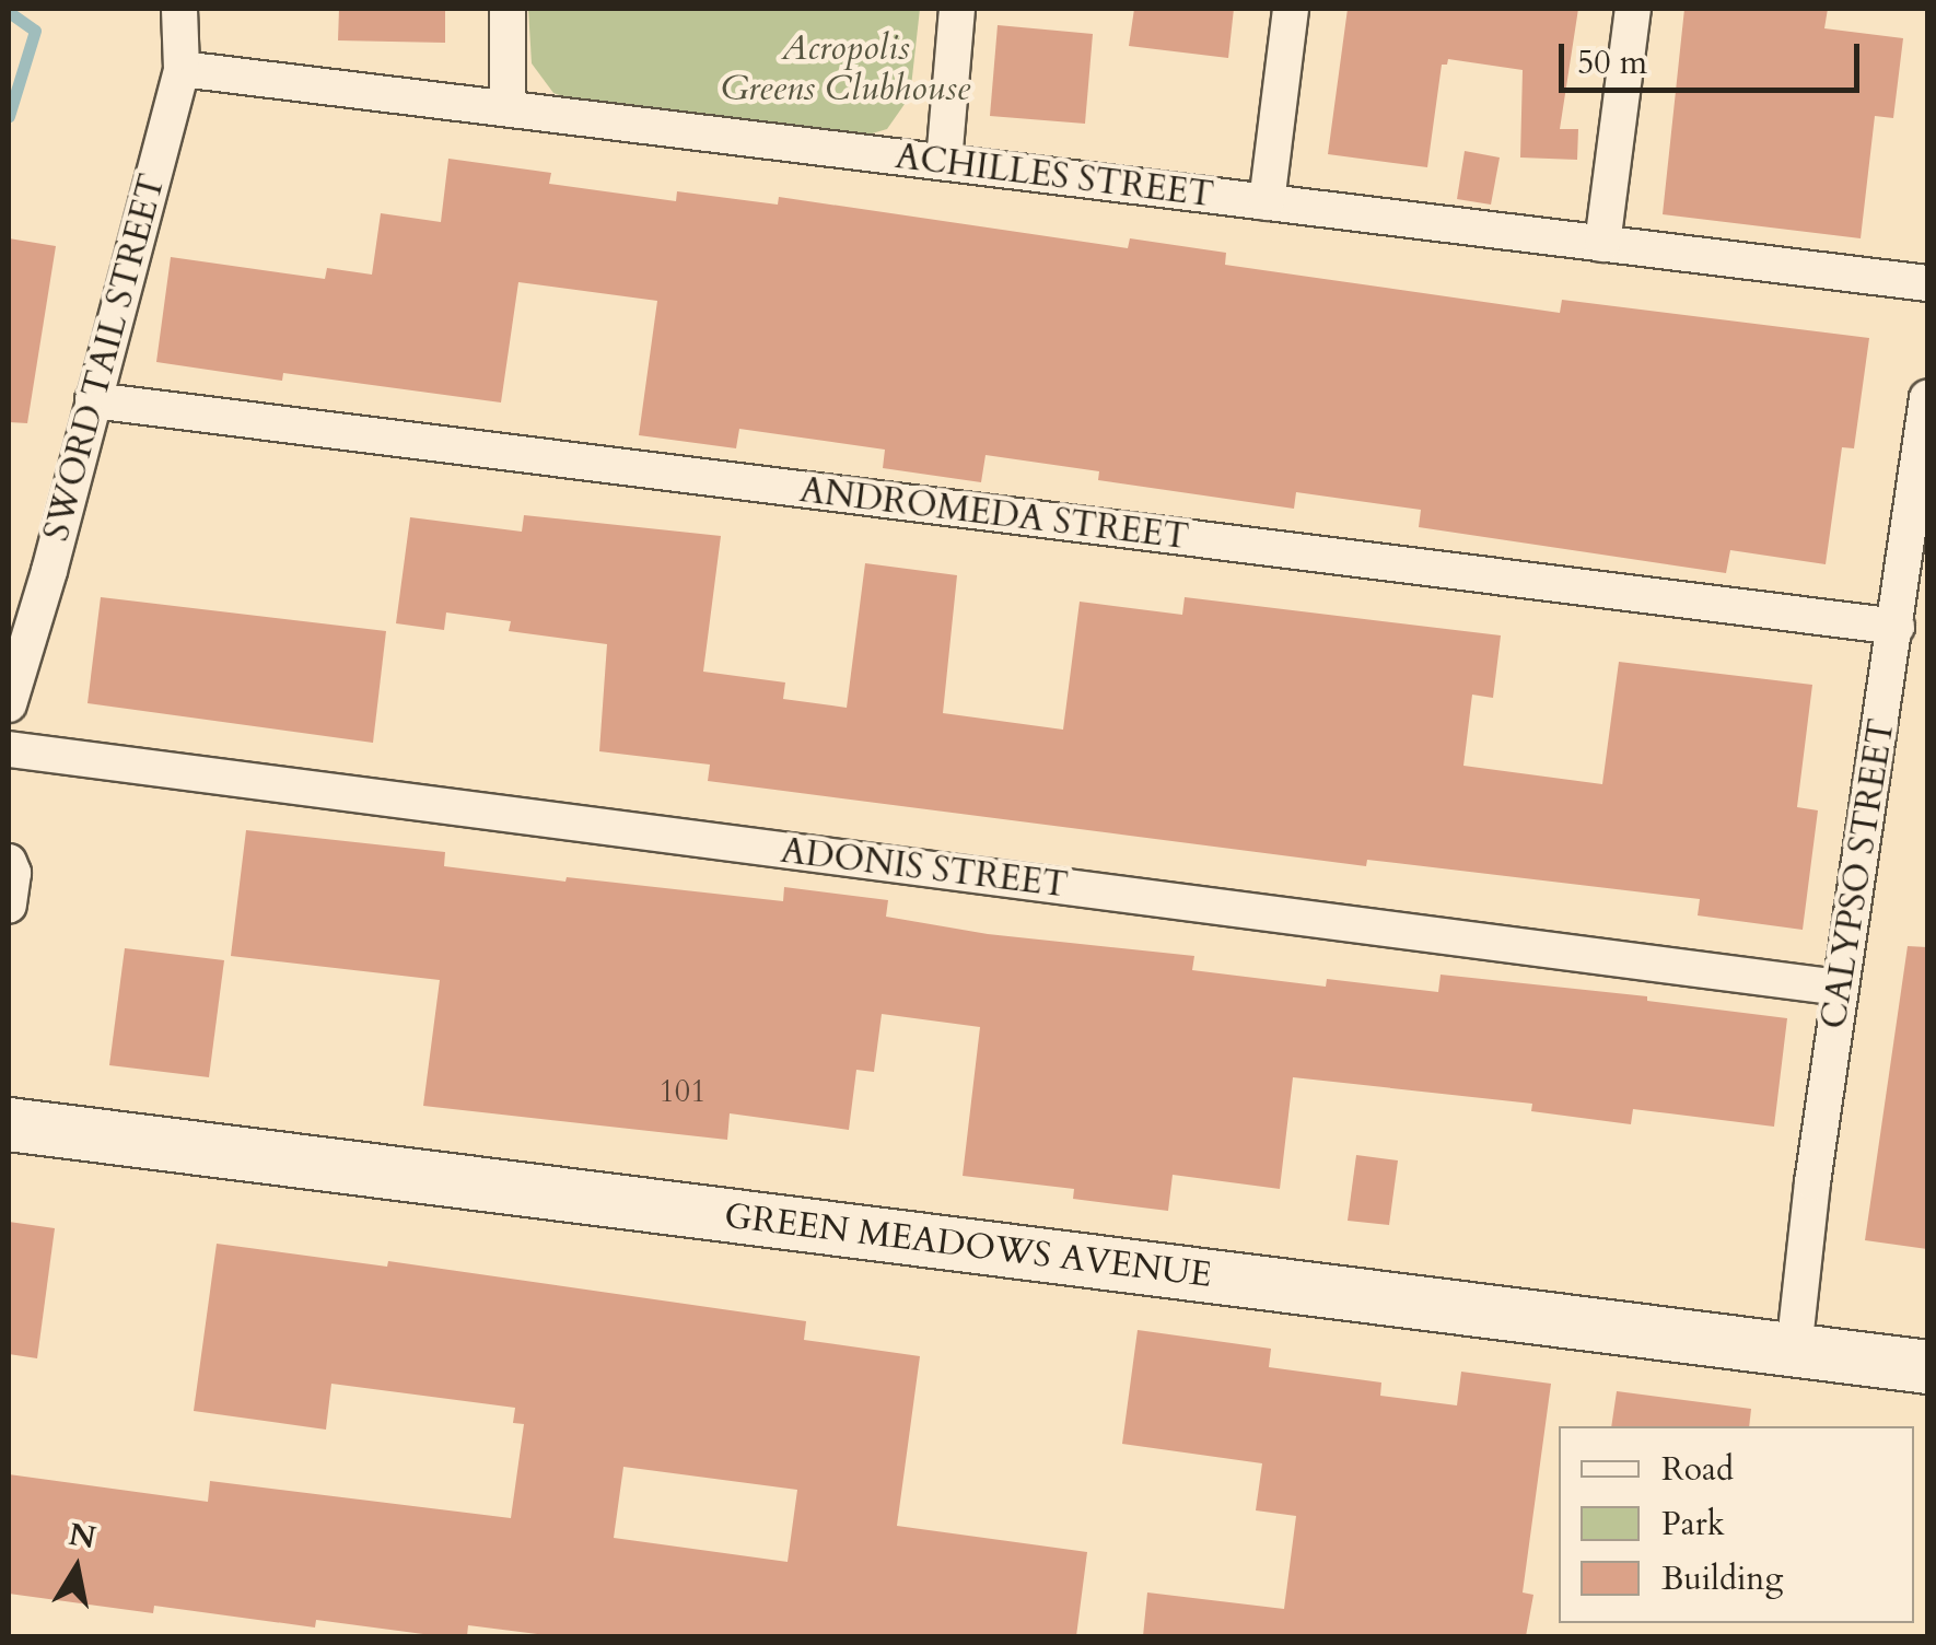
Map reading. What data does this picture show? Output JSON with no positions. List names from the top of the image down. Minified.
{"streets":{"street":["ACHILLES STREET","SWORD TAIL STREET","ANDROMEDA STREET","ADONIS STREET","CALYPSO STREET","GREEN MEADOWS AVENUE"]},"crossings":[["ACHILLES STREET","SWORD TAIL STREET"],["SWORD TAIL STREET","ANDROMEDA STREET"],["ANDROMEDA STREET","CALYPSO STREET"],["ADONIS STREET","CALYPSO STREET"],["CALYPSO STREET","GREEN MEADOWS AVENUE"]],"parks":["Acropolis Greens Clubhouse"],"house_numbers":["101"],"legend":["Road","Park","Building"],"scale_bar":"50 m","north":"top"}
